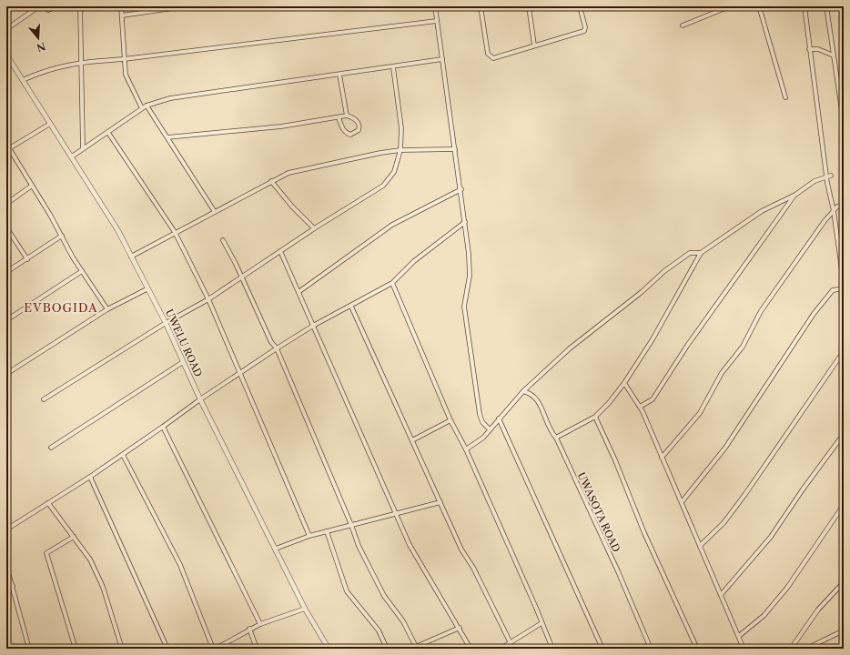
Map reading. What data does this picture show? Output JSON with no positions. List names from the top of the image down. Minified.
{"streets":{"street":["UWELU ROAD","UWASOTA ROAD"]},"districts":["EVBOGIDA"],"north":"bottom"}
